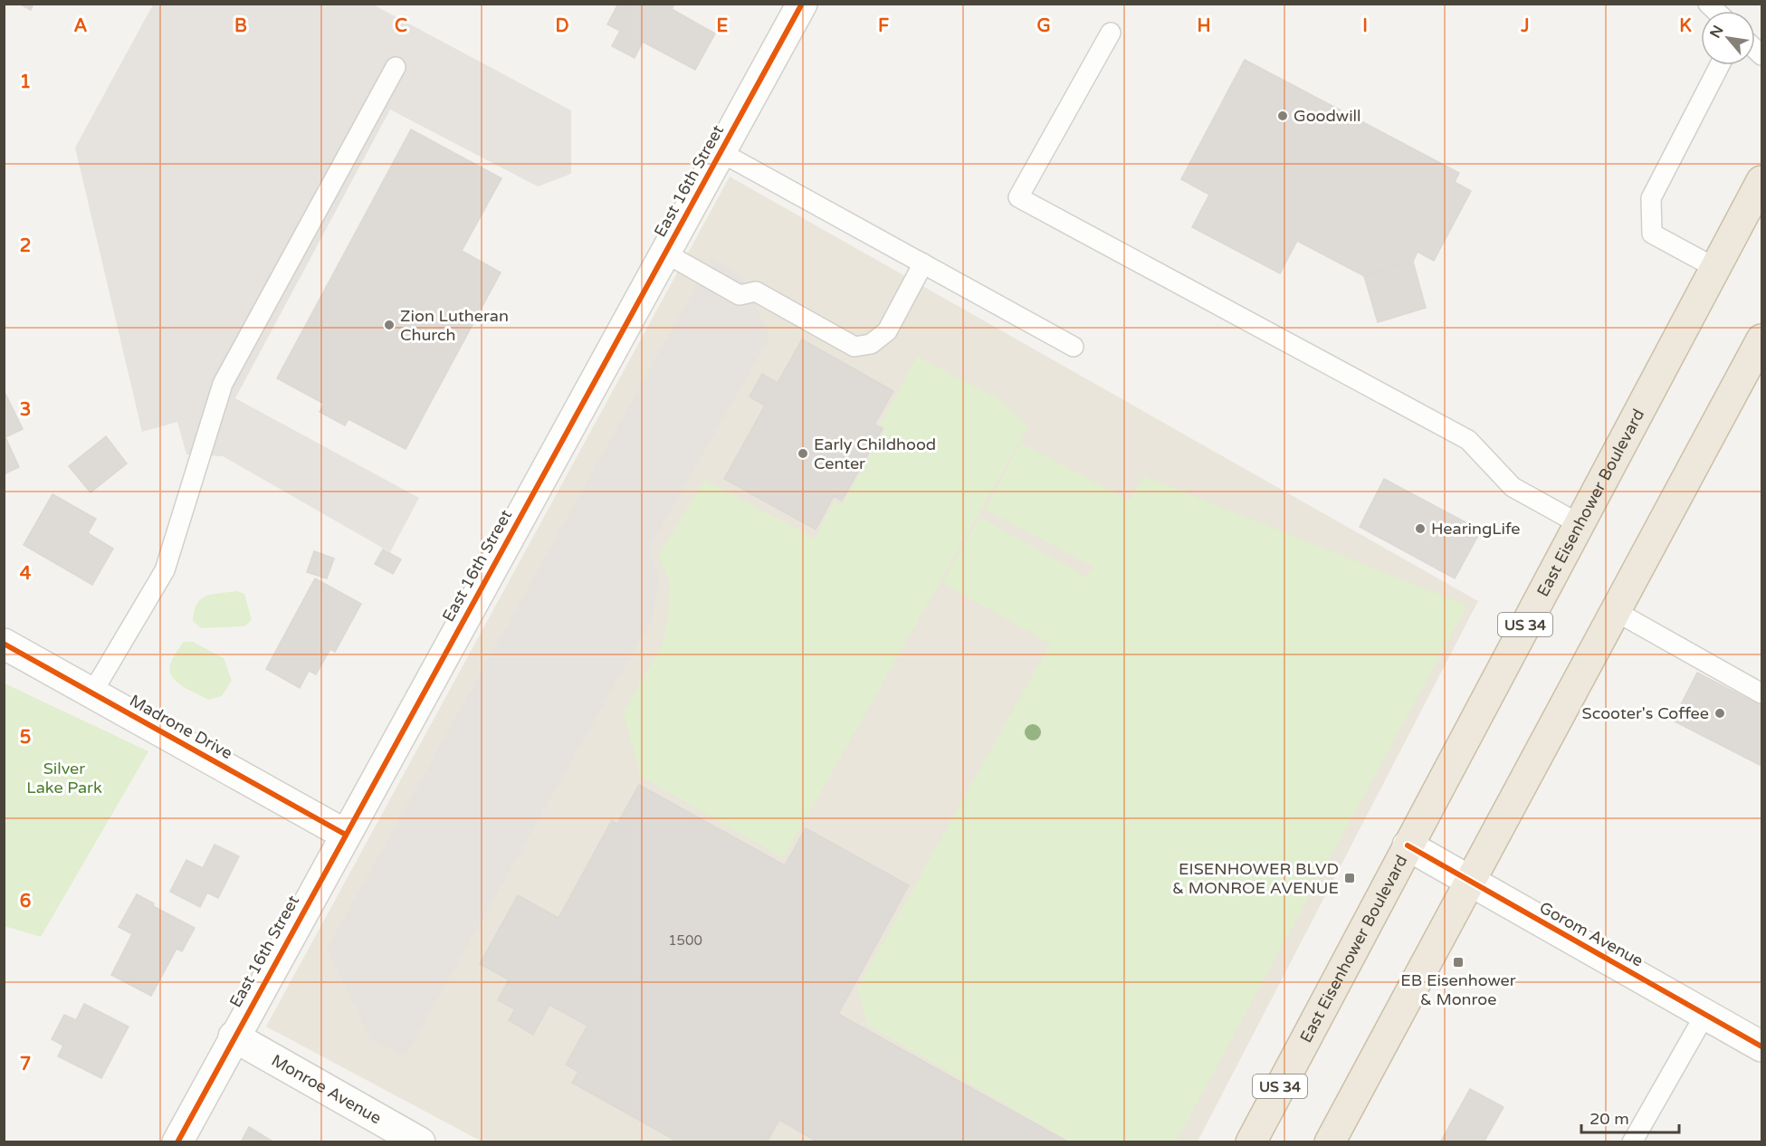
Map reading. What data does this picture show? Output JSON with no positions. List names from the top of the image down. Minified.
{"streets":{"highway":["East Eisenhower Boulevard","US 34"],"street":["East 16th Street","Madrone Drive","Gorom Avenue","Monroe Avenue"]},"crossings":[["East 16th Street","Madrone Drive"],["East 16th Street","Monroe Avenue"],["East Eisenhower Boulevard","Gorom Avenue"]],"parks":["Silver Lake Park"],"places":{"other":["Goodwill","Zion Lutheran Church","Early Childhood Center","HearingLife","Scooter's Coffee"],"transit":["EISENHOWER BLVD & MONROE AVENUE","EB Eisenhower & Monroe"]},"house_numbers":["1500"],"scale_bar":"20 m","north":"top left","grid":{"columns":["A","B","C","D","E","F","G","H","I","J","K"],"rows":["1","2","3","4","5","6","7"]}}
